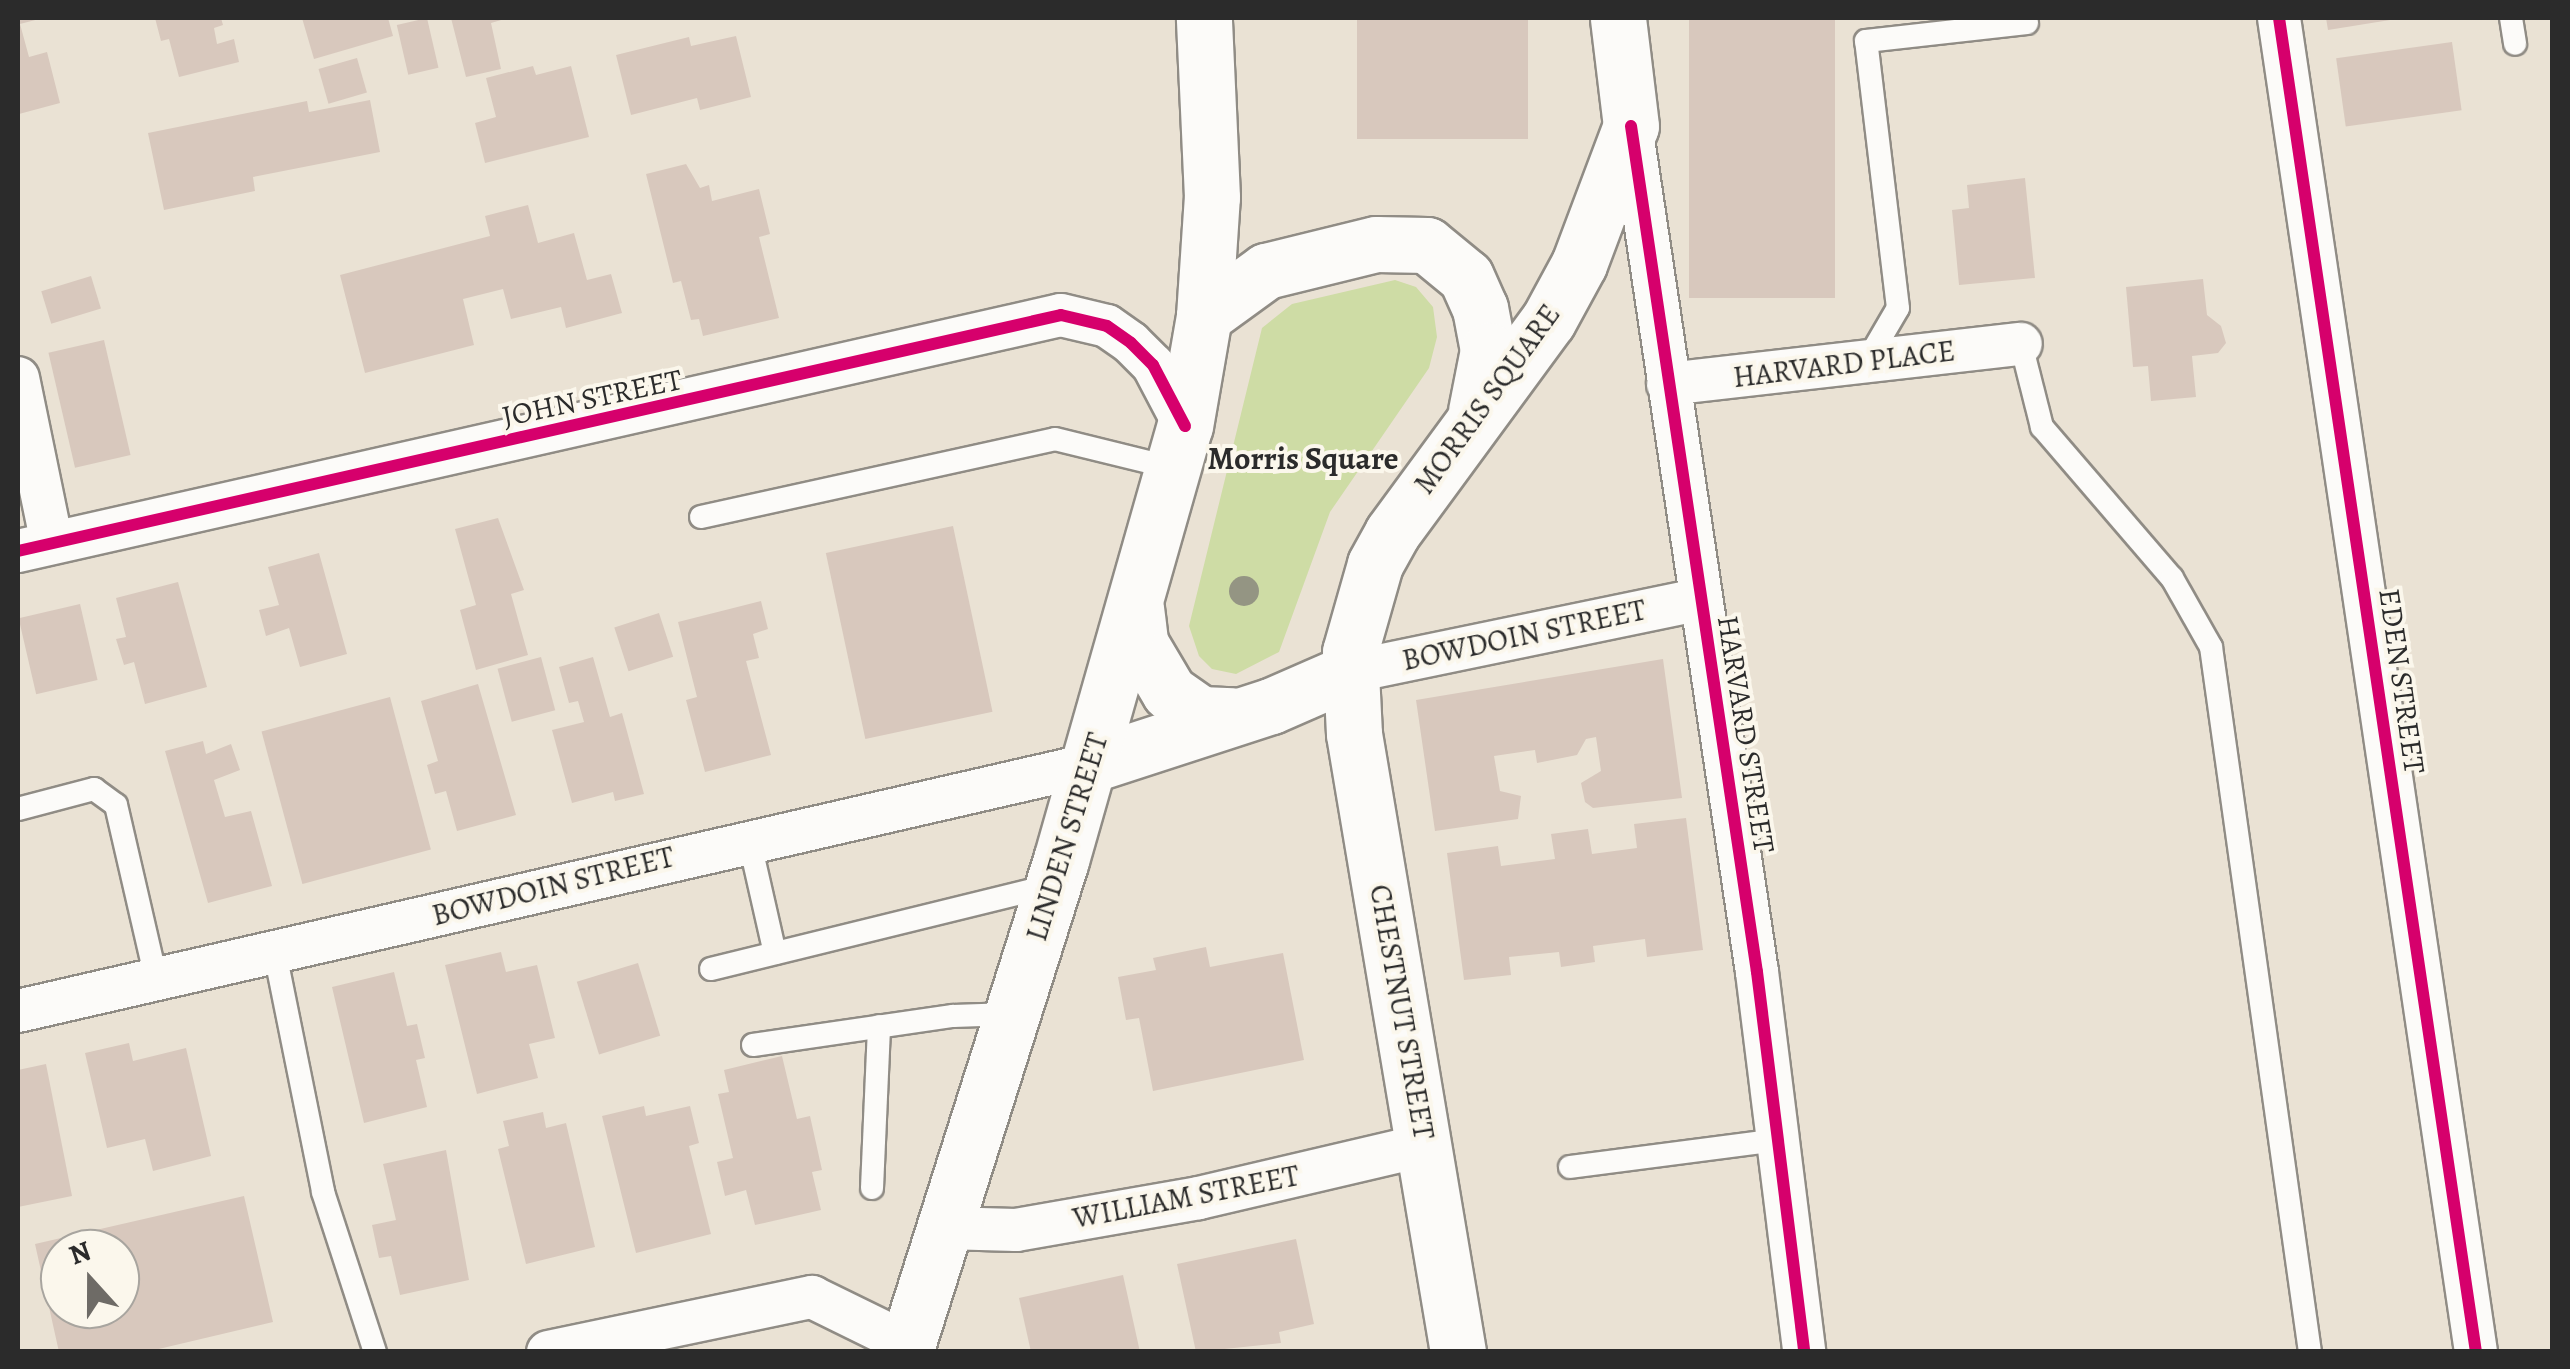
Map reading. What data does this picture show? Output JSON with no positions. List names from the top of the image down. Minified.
{"streets":{"main road":["MORRIS SQUARE","HARVARD STREET","LINDEN STREET","CHESTNUT STREET"],"street":["HARVARD PLACE","JOHN STREET","BOWDOIN STREET","EDEN STREET","WILLIAM STREET"]},"crossings":[["HARVARD PLACE","HARVARD STREET"],["JOHN STREET","LINDEN STREET"],["MORRIS SQUARE","BOWDOIN STREET"],["MORRIS SQUARE","HARVARD STREET"],["MORRIS SQUARE","CHESTNUT STREET"],["BOWDOIN STREET","HARVARD STREET"],["BOWDOIN STREET","LINDEN STREET"],["BOWDOIN STREET","CHESTNUT STREET"],["LINDEN STREET","WILLIAM STREET"],["CHESTNUT STREET","WILLIAM STREET"]],"districts":["Morris Square"],"north":"top"}
